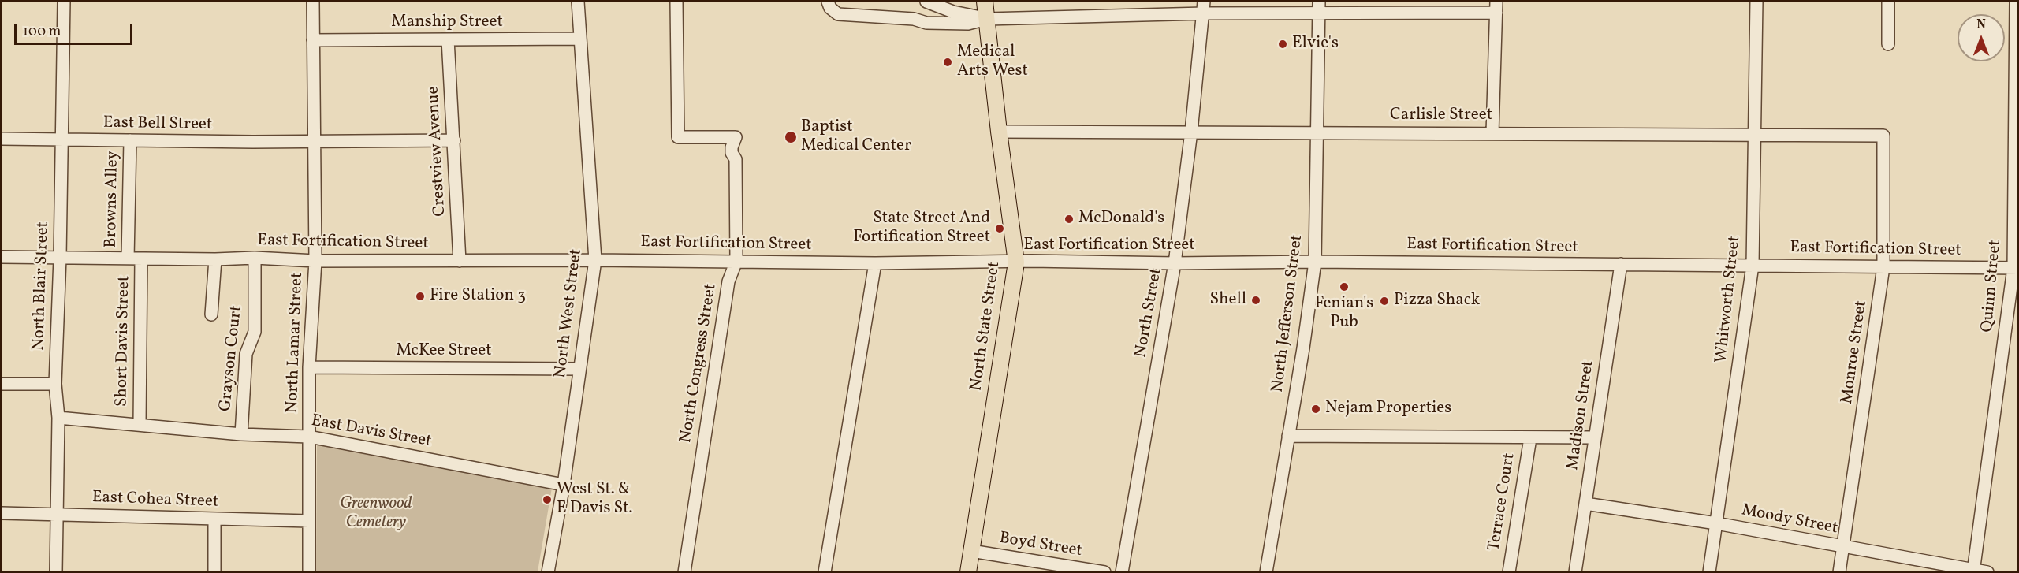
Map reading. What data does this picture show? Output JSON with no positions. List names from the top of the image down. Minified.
{"streets":{"main road":["North State Street"],"street":["Manship Street","Carlisle Street","East Bell Street","Crestview Avenue","Browns Alley","East Fortification Street","North Blair Street","Quinn Street","Whitworth Street","North Street","North West Street","North Jefferson Street","Short Davis Street","North Lamar Street","McKee Street","Monroe Street","Grayson Court","North Congress Street","Madison Street","East Davis Street","East Cohea Street","Terrace Court","Moody Street","Boyd Street"]},"crossings":[["Manship Street","Crestview Avenue"],["Manship Street","North West Street"],["Manship Street","North Lamar Street"],["Carlisle Street","Whitworth Street"],["Carlisle Street","North Street"],["Carlisle Street","North Jefferson Street"],["Carlisle Street","North State Street"],["Carlisle Street","Monroe Street"],["East Bell Street","Crestview Avenue"],["East Bell Street","Browns Alley"],["East Bell Street","North Blair Street"],["East Bell Street","North Lamar Street"],["Crestview Avenue","East Fortification Street"],["Browns Alley","East Fortification Street"],["East Fortification Street","North Blair Street"],["East Fortification Street","Quinn Street"],["East Fortification Street","Whitworth Street"],["East Fortification Street","North Street"],["East Fortification Street","North West Street"],["East Fortification Street","North Jefferson Street"],["East Fortification Street","North State Street"],["East Fortification Street","Short Davis Street"],["East Fortification Street","North Lamar Street"],["East Fortification Street","Monroe Street"],["East Fortification Street","Grayson Court"],["East Fortification Street","North Congress Street"],["East Fortification Street","Madison Street"],["North Blair Street","East Davis Street"],["North Blair Street","East Cohea Street"],["Quinn Street","Moody Street"],["Whitworth Street","Moody Street"],["North West Street","McKee Street"],["North West Street","East Davis Street"],["North State Street","Boyd Street"],["Short Davis Street","East Davis Street"],["North Lamar Street","McKee Street"],["North Lamar Street","East Davis Street"],["North Lamar Street","East Cohea Street"],["Monroe Street","Moody Street"],["Grayson Court","East Davis Street"],["Madison Street","Moody Street"]],"parks":["Greenwood Cemetery"],"places":["Elvie's","Medical Arts West","Baptist Medical Center","McDonald's","State Street And Fortification Street","Fenian's Pub","Fire Station 3","Shell","Pizza Shack","Nejam Properties","West St. & E Davis St."],"scale_bar":"100 m","north":"top"}
